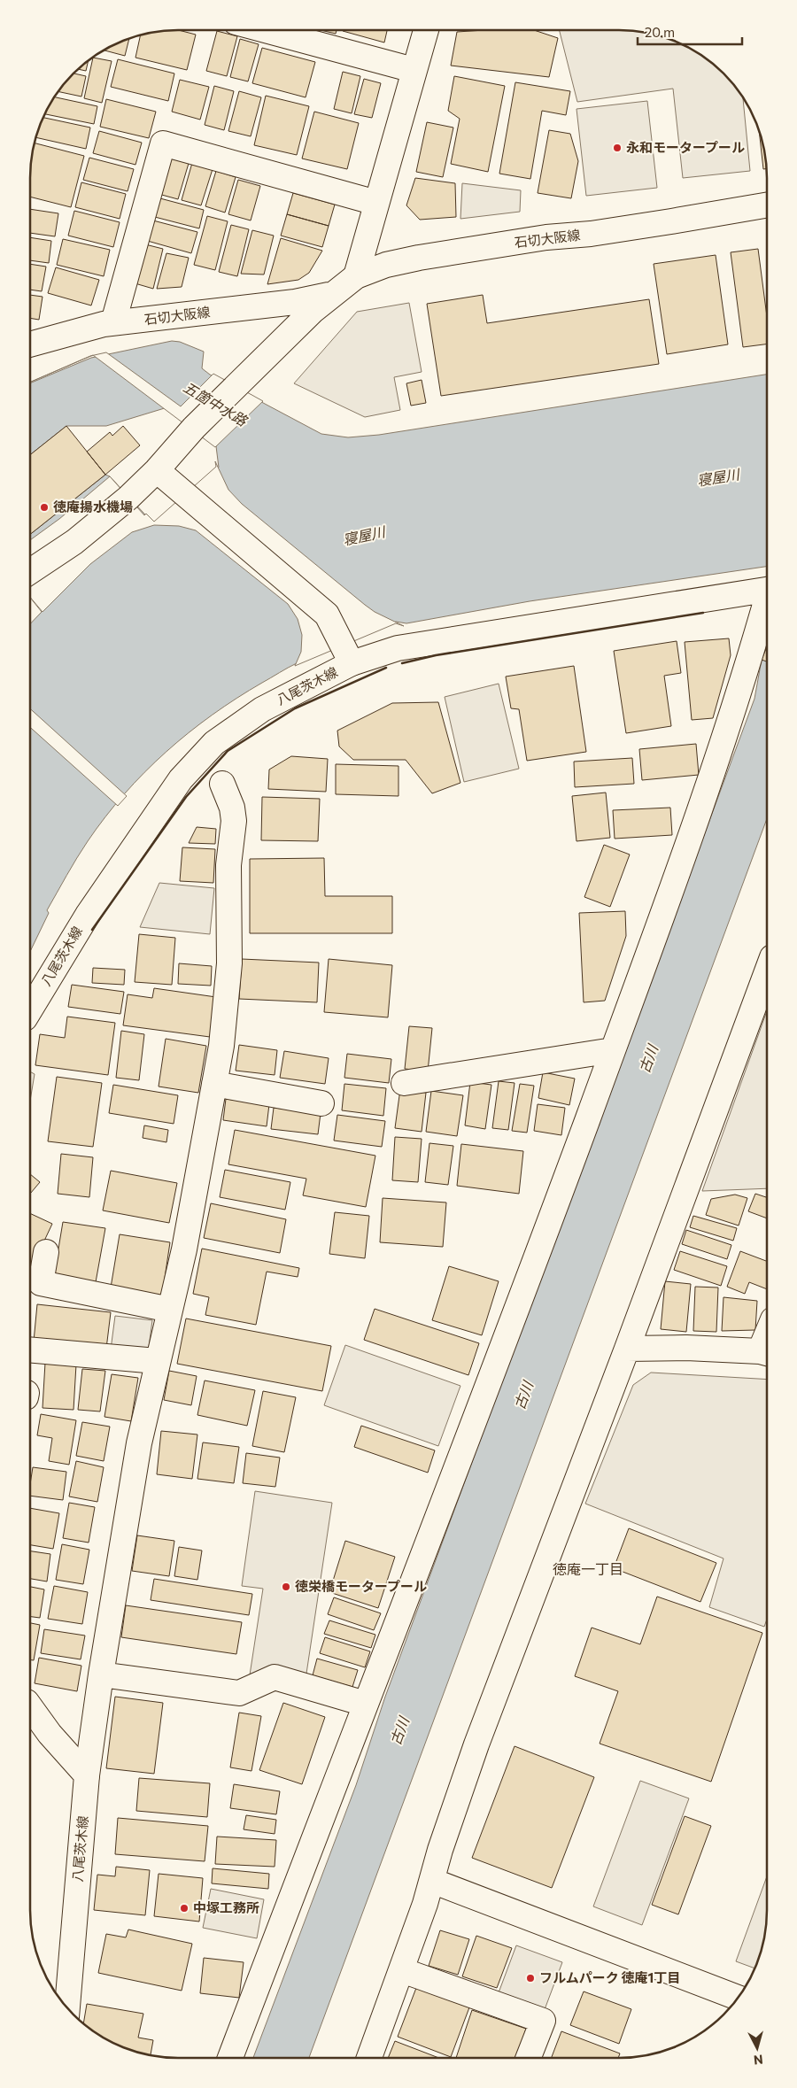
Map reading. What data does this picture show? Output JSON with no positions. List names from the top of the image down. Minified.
{"streets":{"street":["石切大阪線","八尾茨木線"]},"crossings":[["石切大阪線","八尾茨木線"]],"districts":["徳庵一丁目"],"water":["五箇中水路","寝屋川","古川"],"places":["永和モータープール","徳庵揚水機場","徳栄橋モータープール","中塚工務所","フルムパーク 徳庵1丁目"],"scale_bar":"20 m","north":"bottom"}
